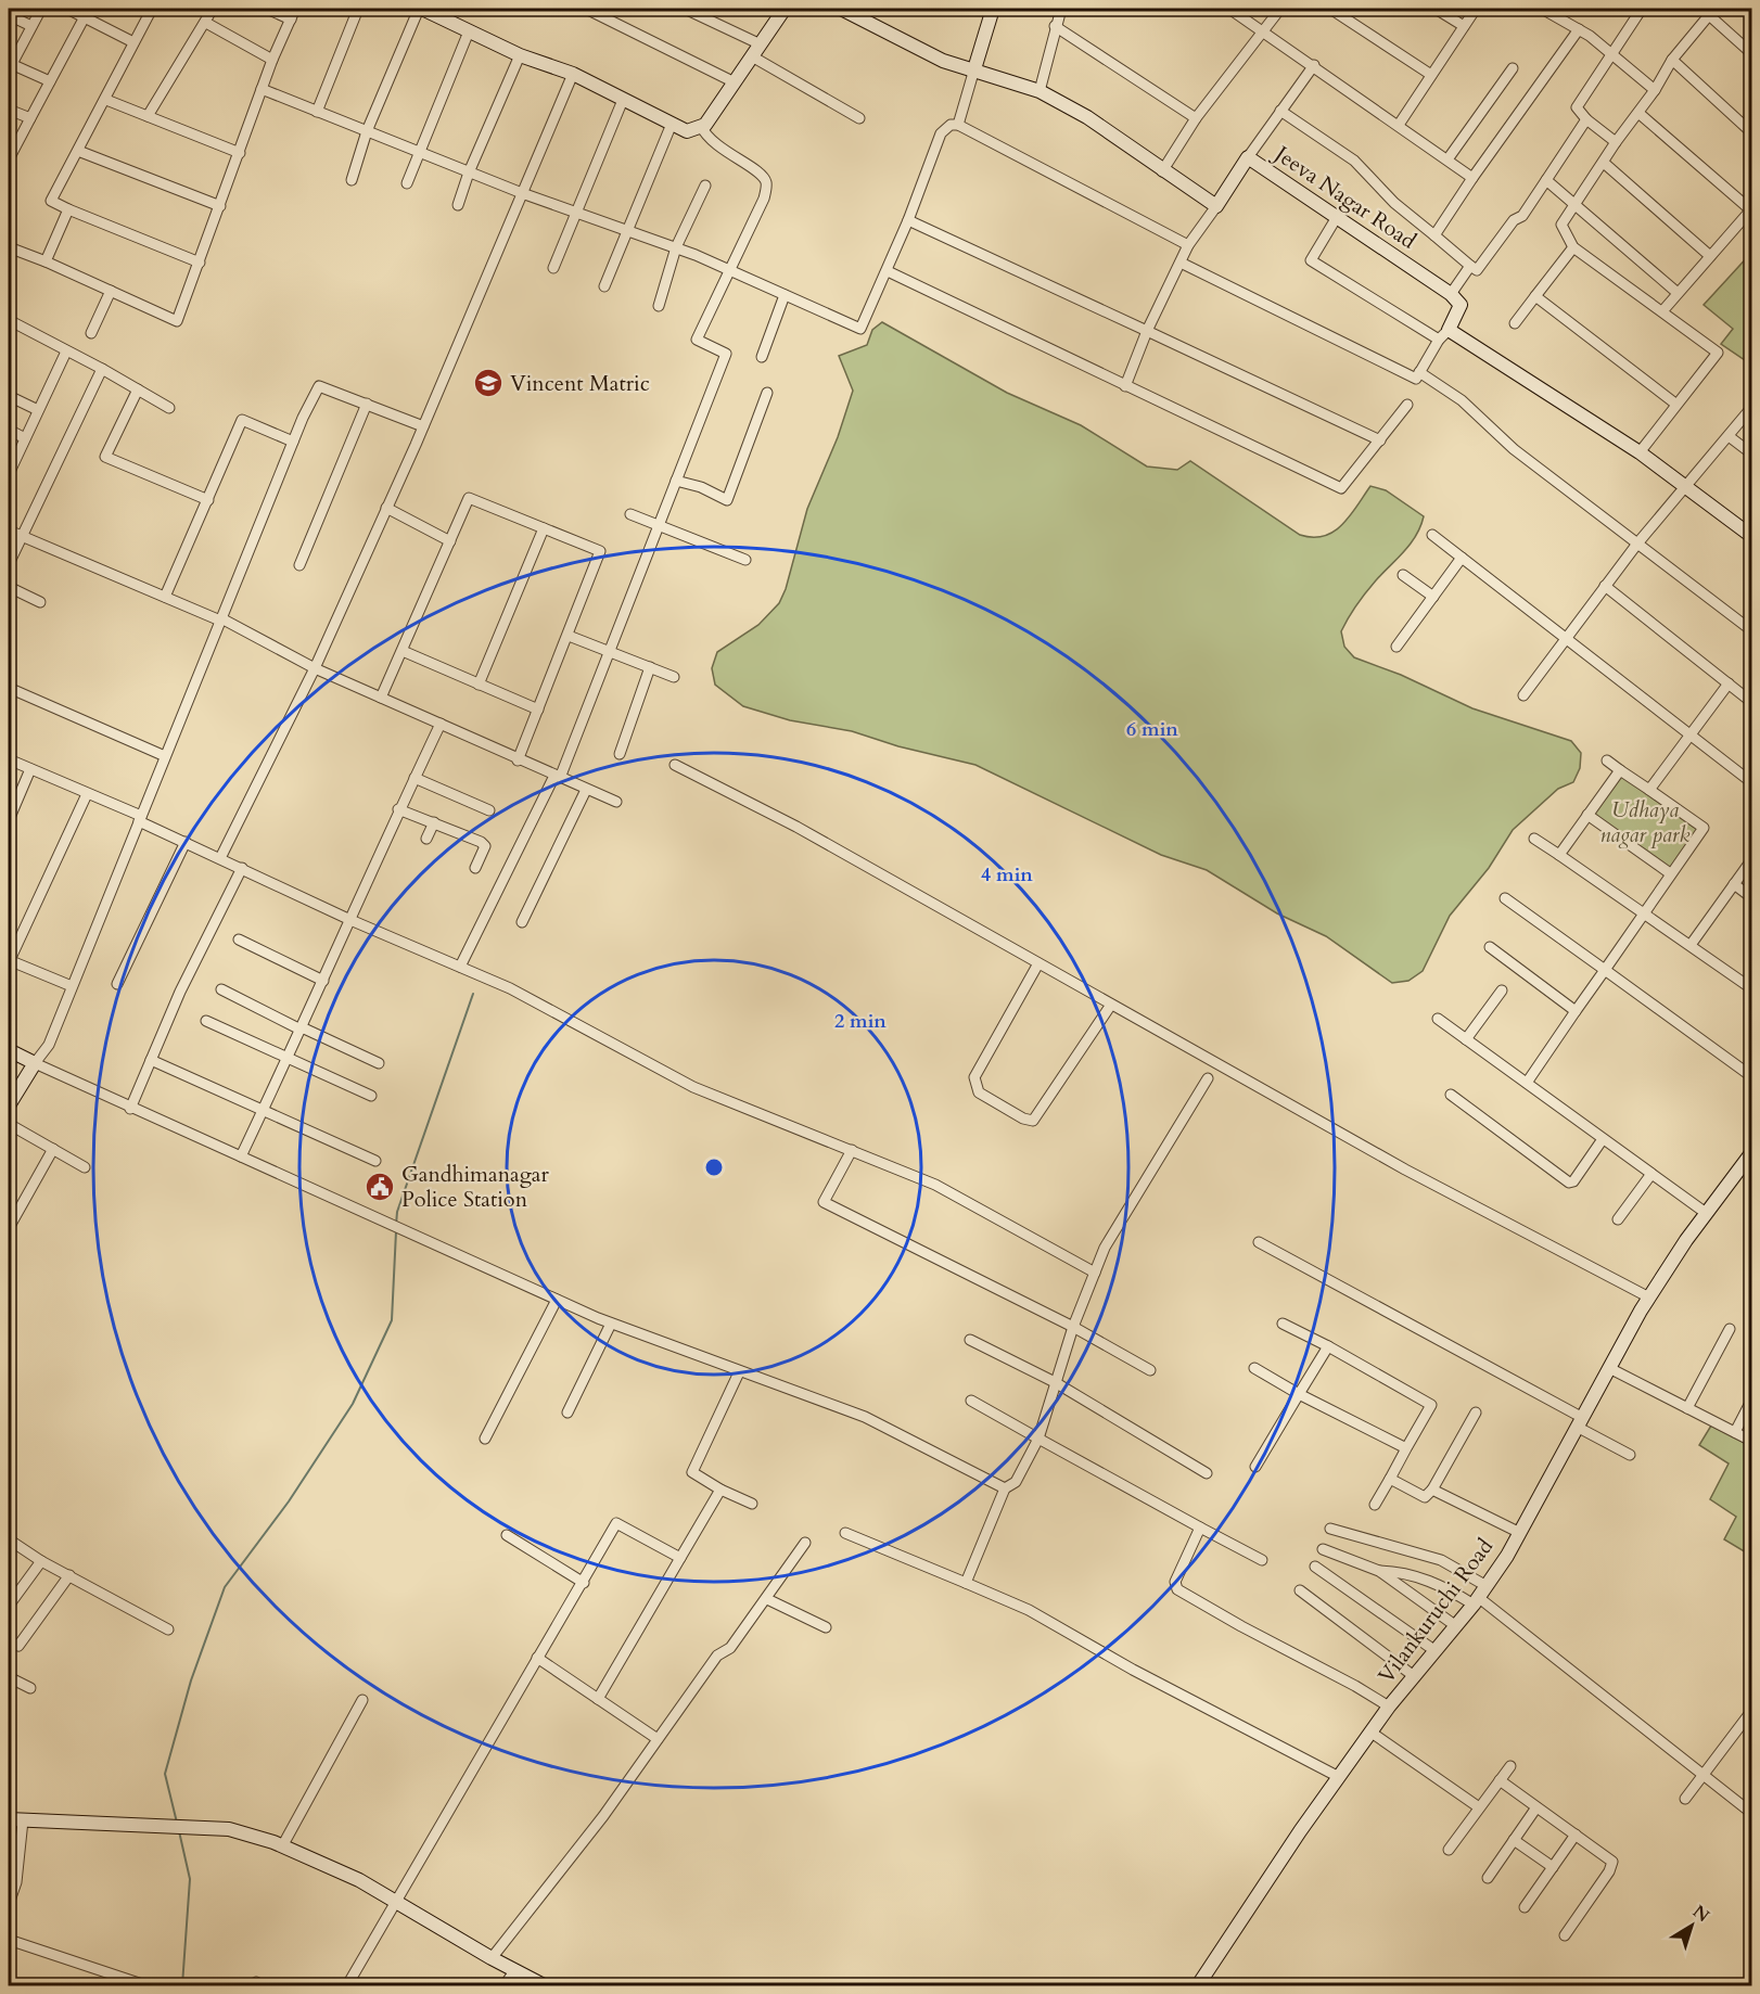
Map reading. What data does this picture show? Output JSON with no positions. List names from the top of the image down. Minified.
{"streets":{"street":["Jeeva Nagar Road","Vilankuruchi Road"]},"parks":["Udhaya nagar park"],"places":{"school or university":["Vincent Matric"],"public building":["Gandhimanagar Police Station"]},"north":"top right","rings":["6 min","4 min","2 min"]}
